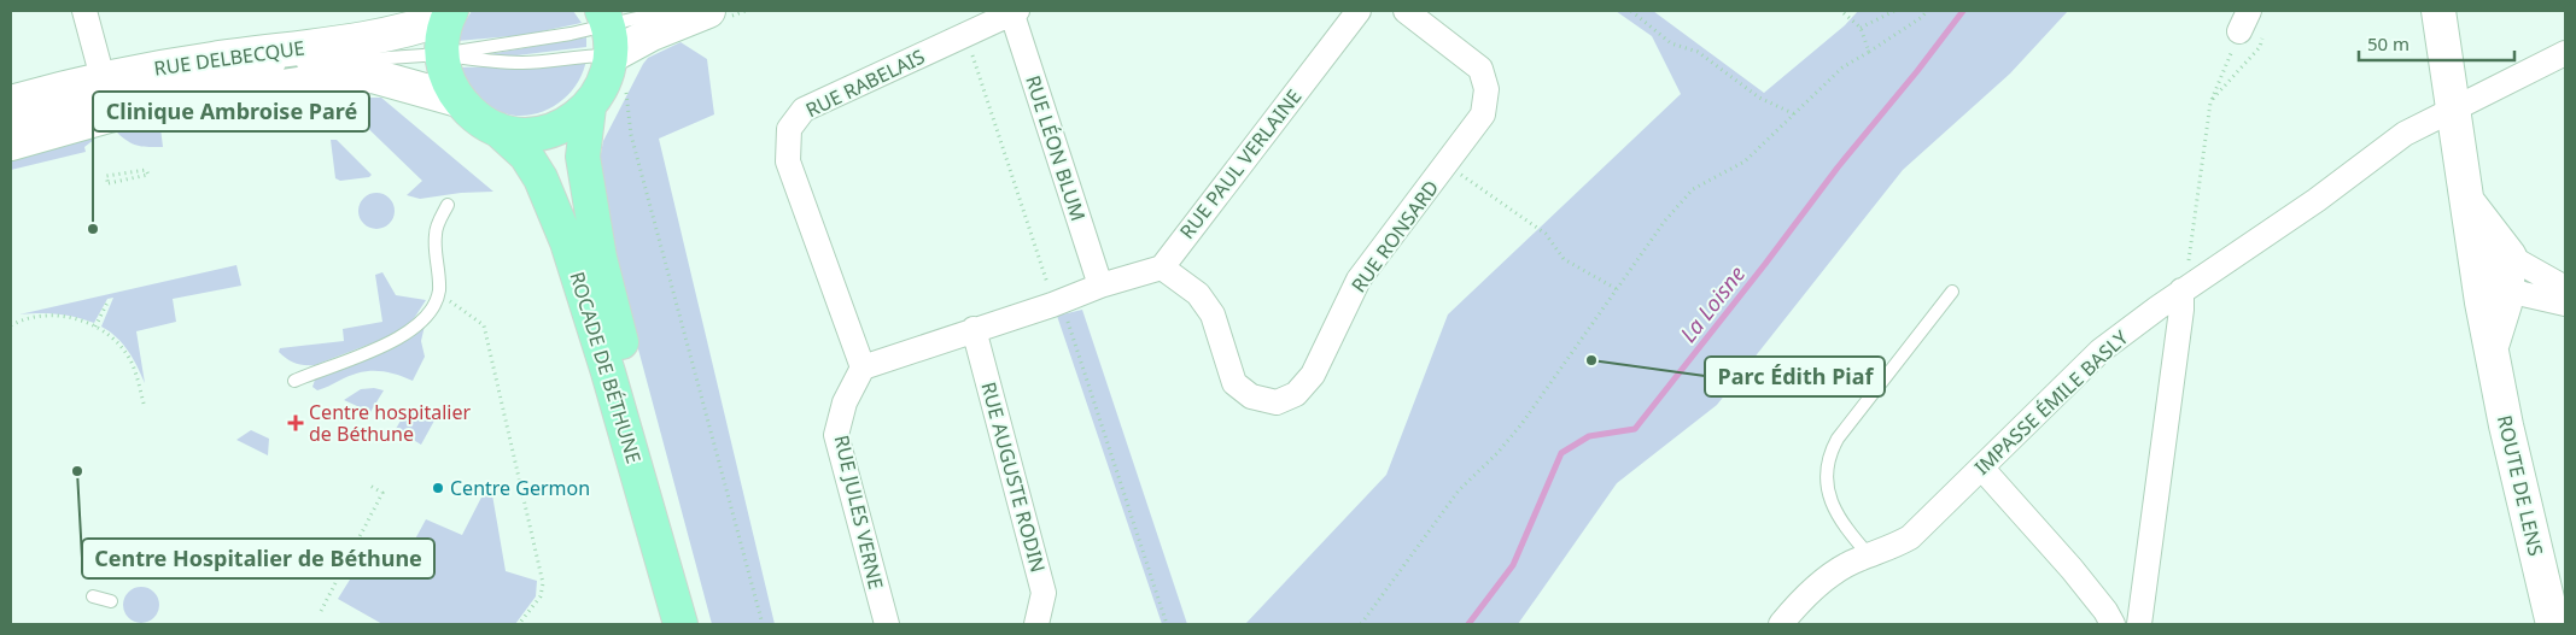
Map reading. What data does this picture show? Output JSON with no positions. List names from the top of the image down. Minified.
{"streets":{"main road":["ROCADE DE BÉTHUNE"],"street":["RUE DELBECQUE","RUE RABELAIS","RUE LÉON BLUM","RUE PAUL VERLAINE","RUE RONSARD","IMPASSE ÉMILE BASLY","RUE AUGUSTE RODIN","ROUTE DE LENS","RUE JULES VERNE"]},"crossings":[["RUE RABELAIS","RUE LÉON BLUM"],["RUE RABELAIS","RUE JULES VERNE"],["RUE PAUL VERLAINE","RUE RONSARD"],["IMPASSE ÉMILE BASLY","ROUTE DE LENS"]],"water":["La Loisne"],"places":{"other":["Clinique Ambroise Paré","Parc Édith Piaf","Centre Hospitalier de Béthune","Centre Germon"],"health":["Centre hospitalier de Béthune"]},"scale_bar":"50 m"}
